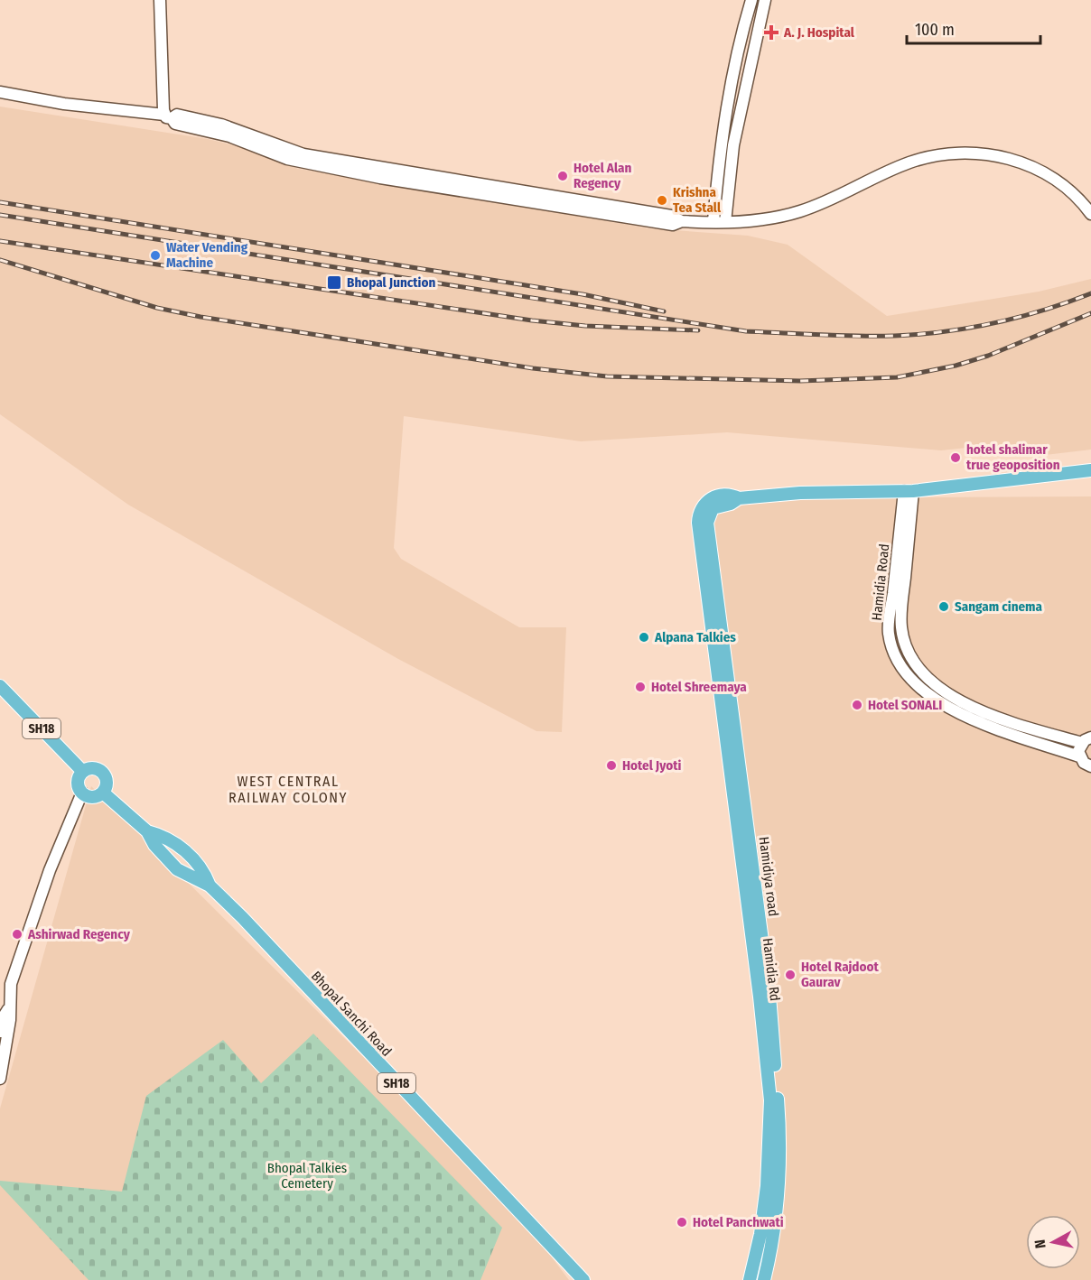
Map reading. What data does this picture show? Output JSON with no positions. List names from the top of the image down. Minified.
{"streets":{"main road":["Hamidia Road","SH18","Hamidiya road","Hamidia Rd","Bhopal Sanchi Road"]},"crossings":[["Hamidiya road","Hamidia Rd"]],"districts":["WEST CENTRAL RAILWAY COLONY"],"parks":["Bhopal Talkies Cemetery"],"places":{"health":["A. J. Hospital"],"other":["Hotel Alan Regency","Krishna Tea Stall","Water Vending Machine","hotel shalimar true geoposition","Sangam cinema","Alpana Talkies","Hotel Shreemaya","Hotel SONALI","Hotel Jyoti","Ashirwad Regency","Hotel Rajdoot Gaurav","Hotel Panchwati"],"transit":["Bhopal Junction"]},"scale_bar":"100 m","north":"left"}
